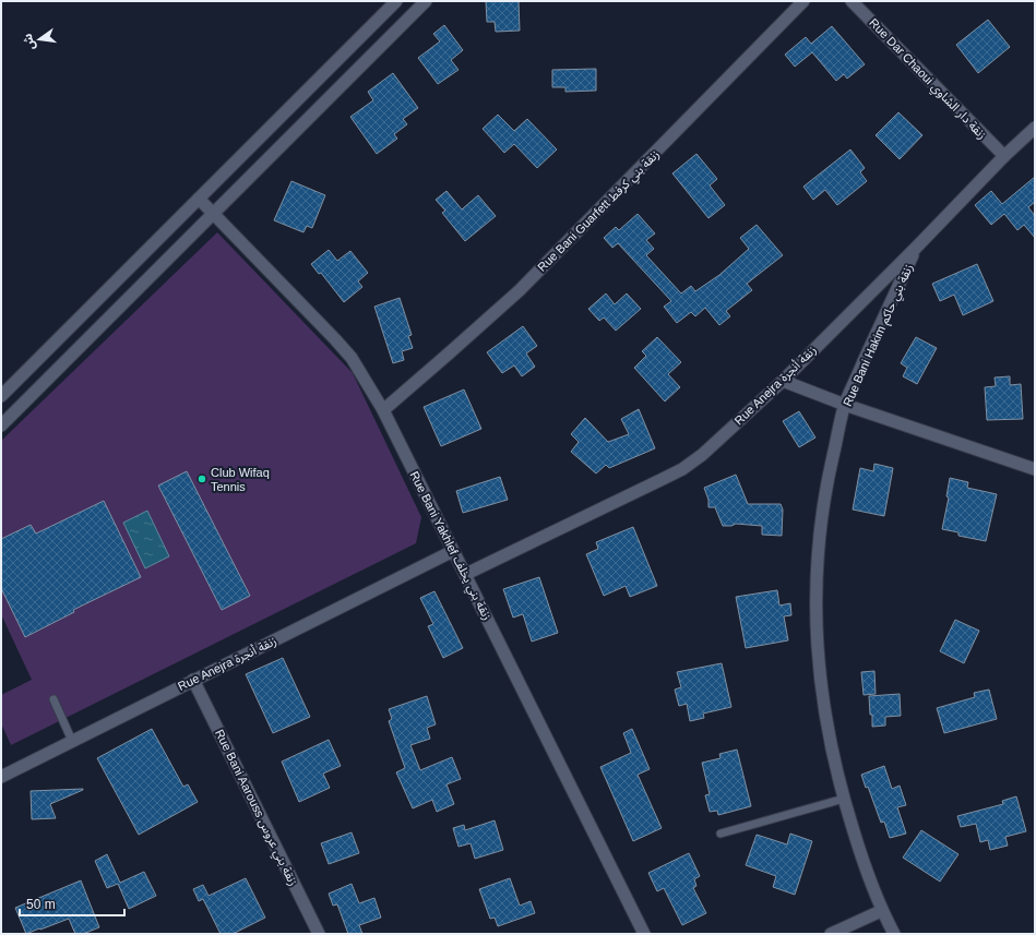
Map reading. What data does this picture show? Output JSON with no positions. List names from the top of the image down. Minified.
{"streets":{"street":["Rue Dar Chaoui زنقة دار الشاوي","Rue Bani Guarfett زنقة بني كرفط","Rue Bani Hakim زنقة بني حاكم","Rue Anejra زنقة أنجرة","Rue Bani Yakhlef زنقة بني يخلف","Rue Bani Aarouss زنقة بني عروس"]},"crossings":[["Rue Dar Chaoui زنقة دار الشاوي","Rue Anejra زنقة أنجرة"],["Rue Bani Guarfett زنقة بني كرفط","Rue Bani Yakhlef زنقة بني يخلف"],["Rue Bani Hakim زنقة بني حاكم","Rue Anejra زنقة أنجرة"],["Rue Anejra زنقة أنجرة","Rue Bani Yakhlef زنقة بني يخلف"],["Rue Anejra زنقة أنجرة","Rue Bani Aarouss زنقة بني عروس"]],"places":["Club Wifaq Tennis"],"scale_bar":"50 m","north":"left"}
